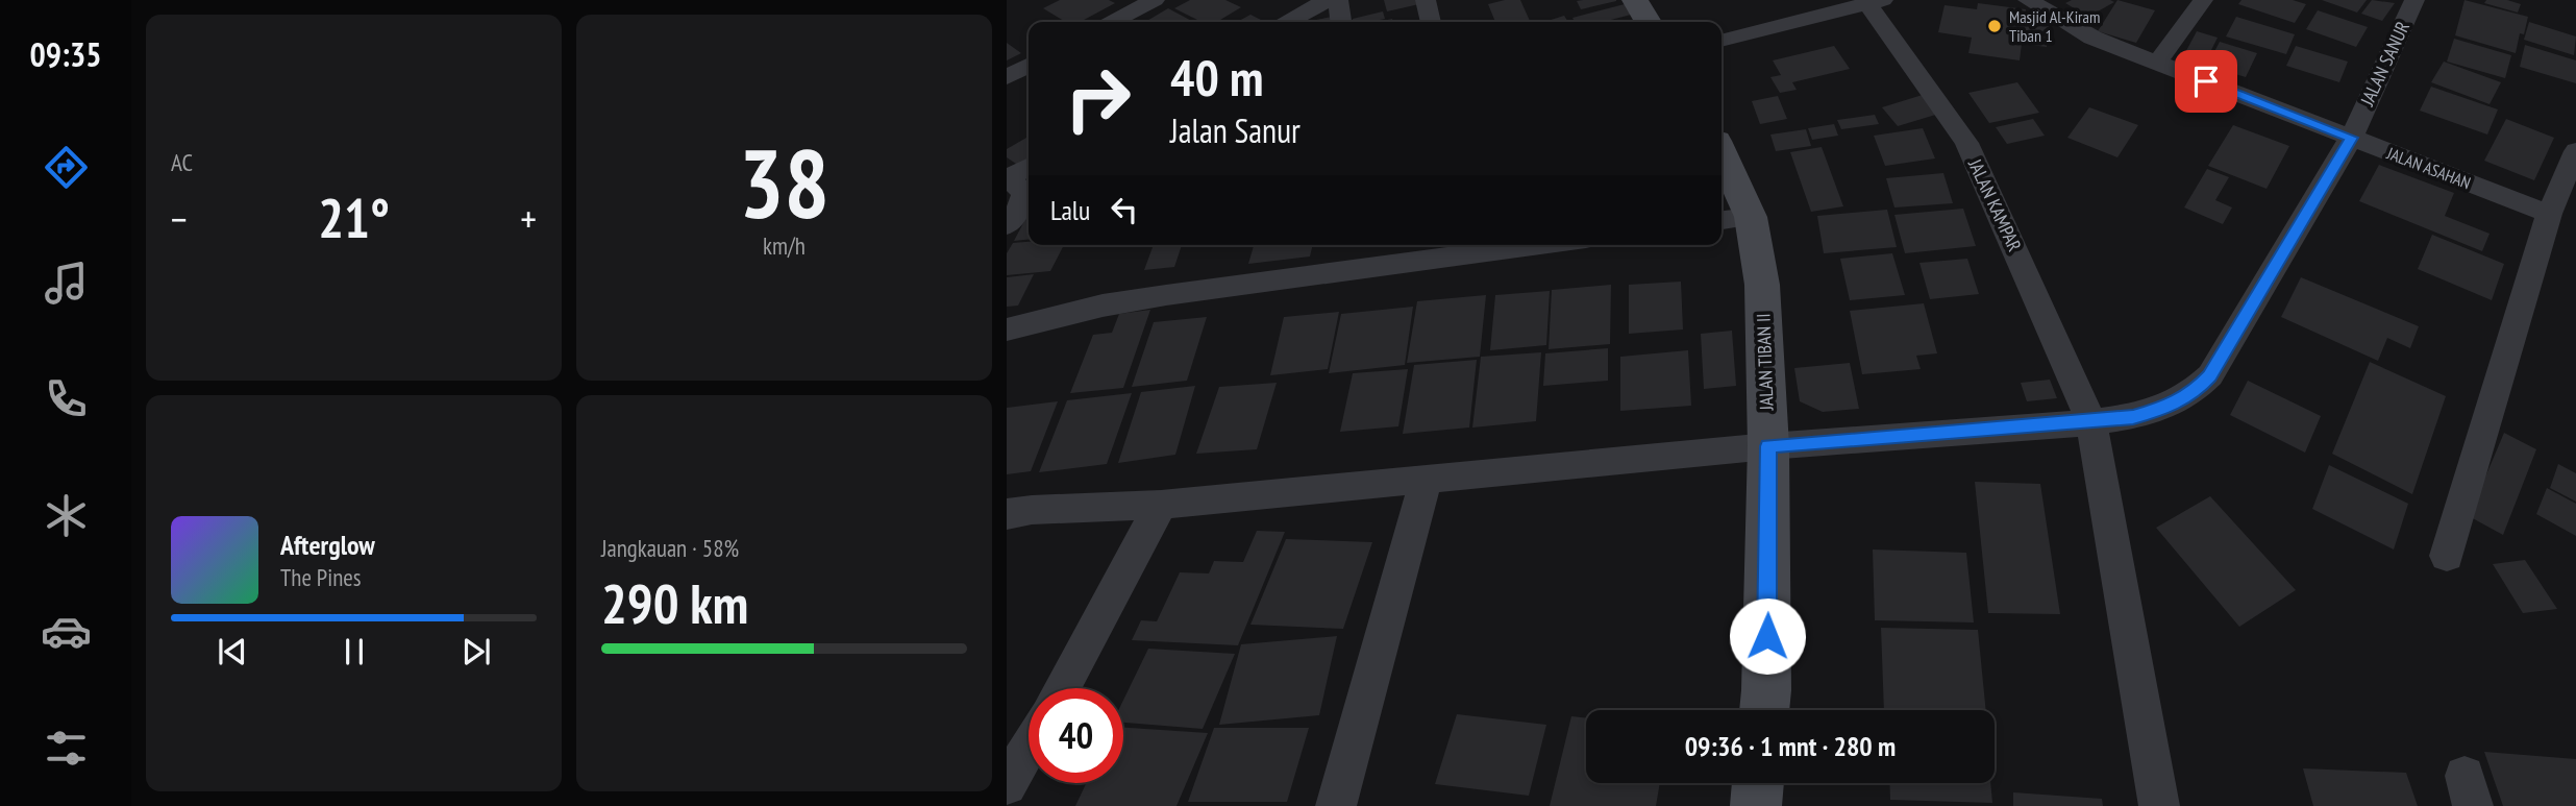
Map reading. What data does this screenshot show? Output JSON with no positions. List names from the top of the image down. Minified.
{"streets":{"street":["JALAN SANUR","JALAN ASAHAN","JALAN KAMPAR","JALAN TIBAN II"]},"crossings":[["JALAN SANUR","JALAN ASAHAN"],["JALAN SANUR","JALAN KAMPAR"],["JALAN SANUR","JALAN TIBAN II"]],"places":["Masjid Al-Kiram Tiban 1"],"page":{"tabs":"09:35","tile":["AC",["38","km/h"],["Jangkauan · 58%","290 km"]],"turn":["40 m","Jalan Sanur"],"then":"Lalu","heat":["−","21°","+"],"song":["Afterglow","The Pines"],"limit":"40","trip":"09:36 · 1 mnt · 280 m"}}
